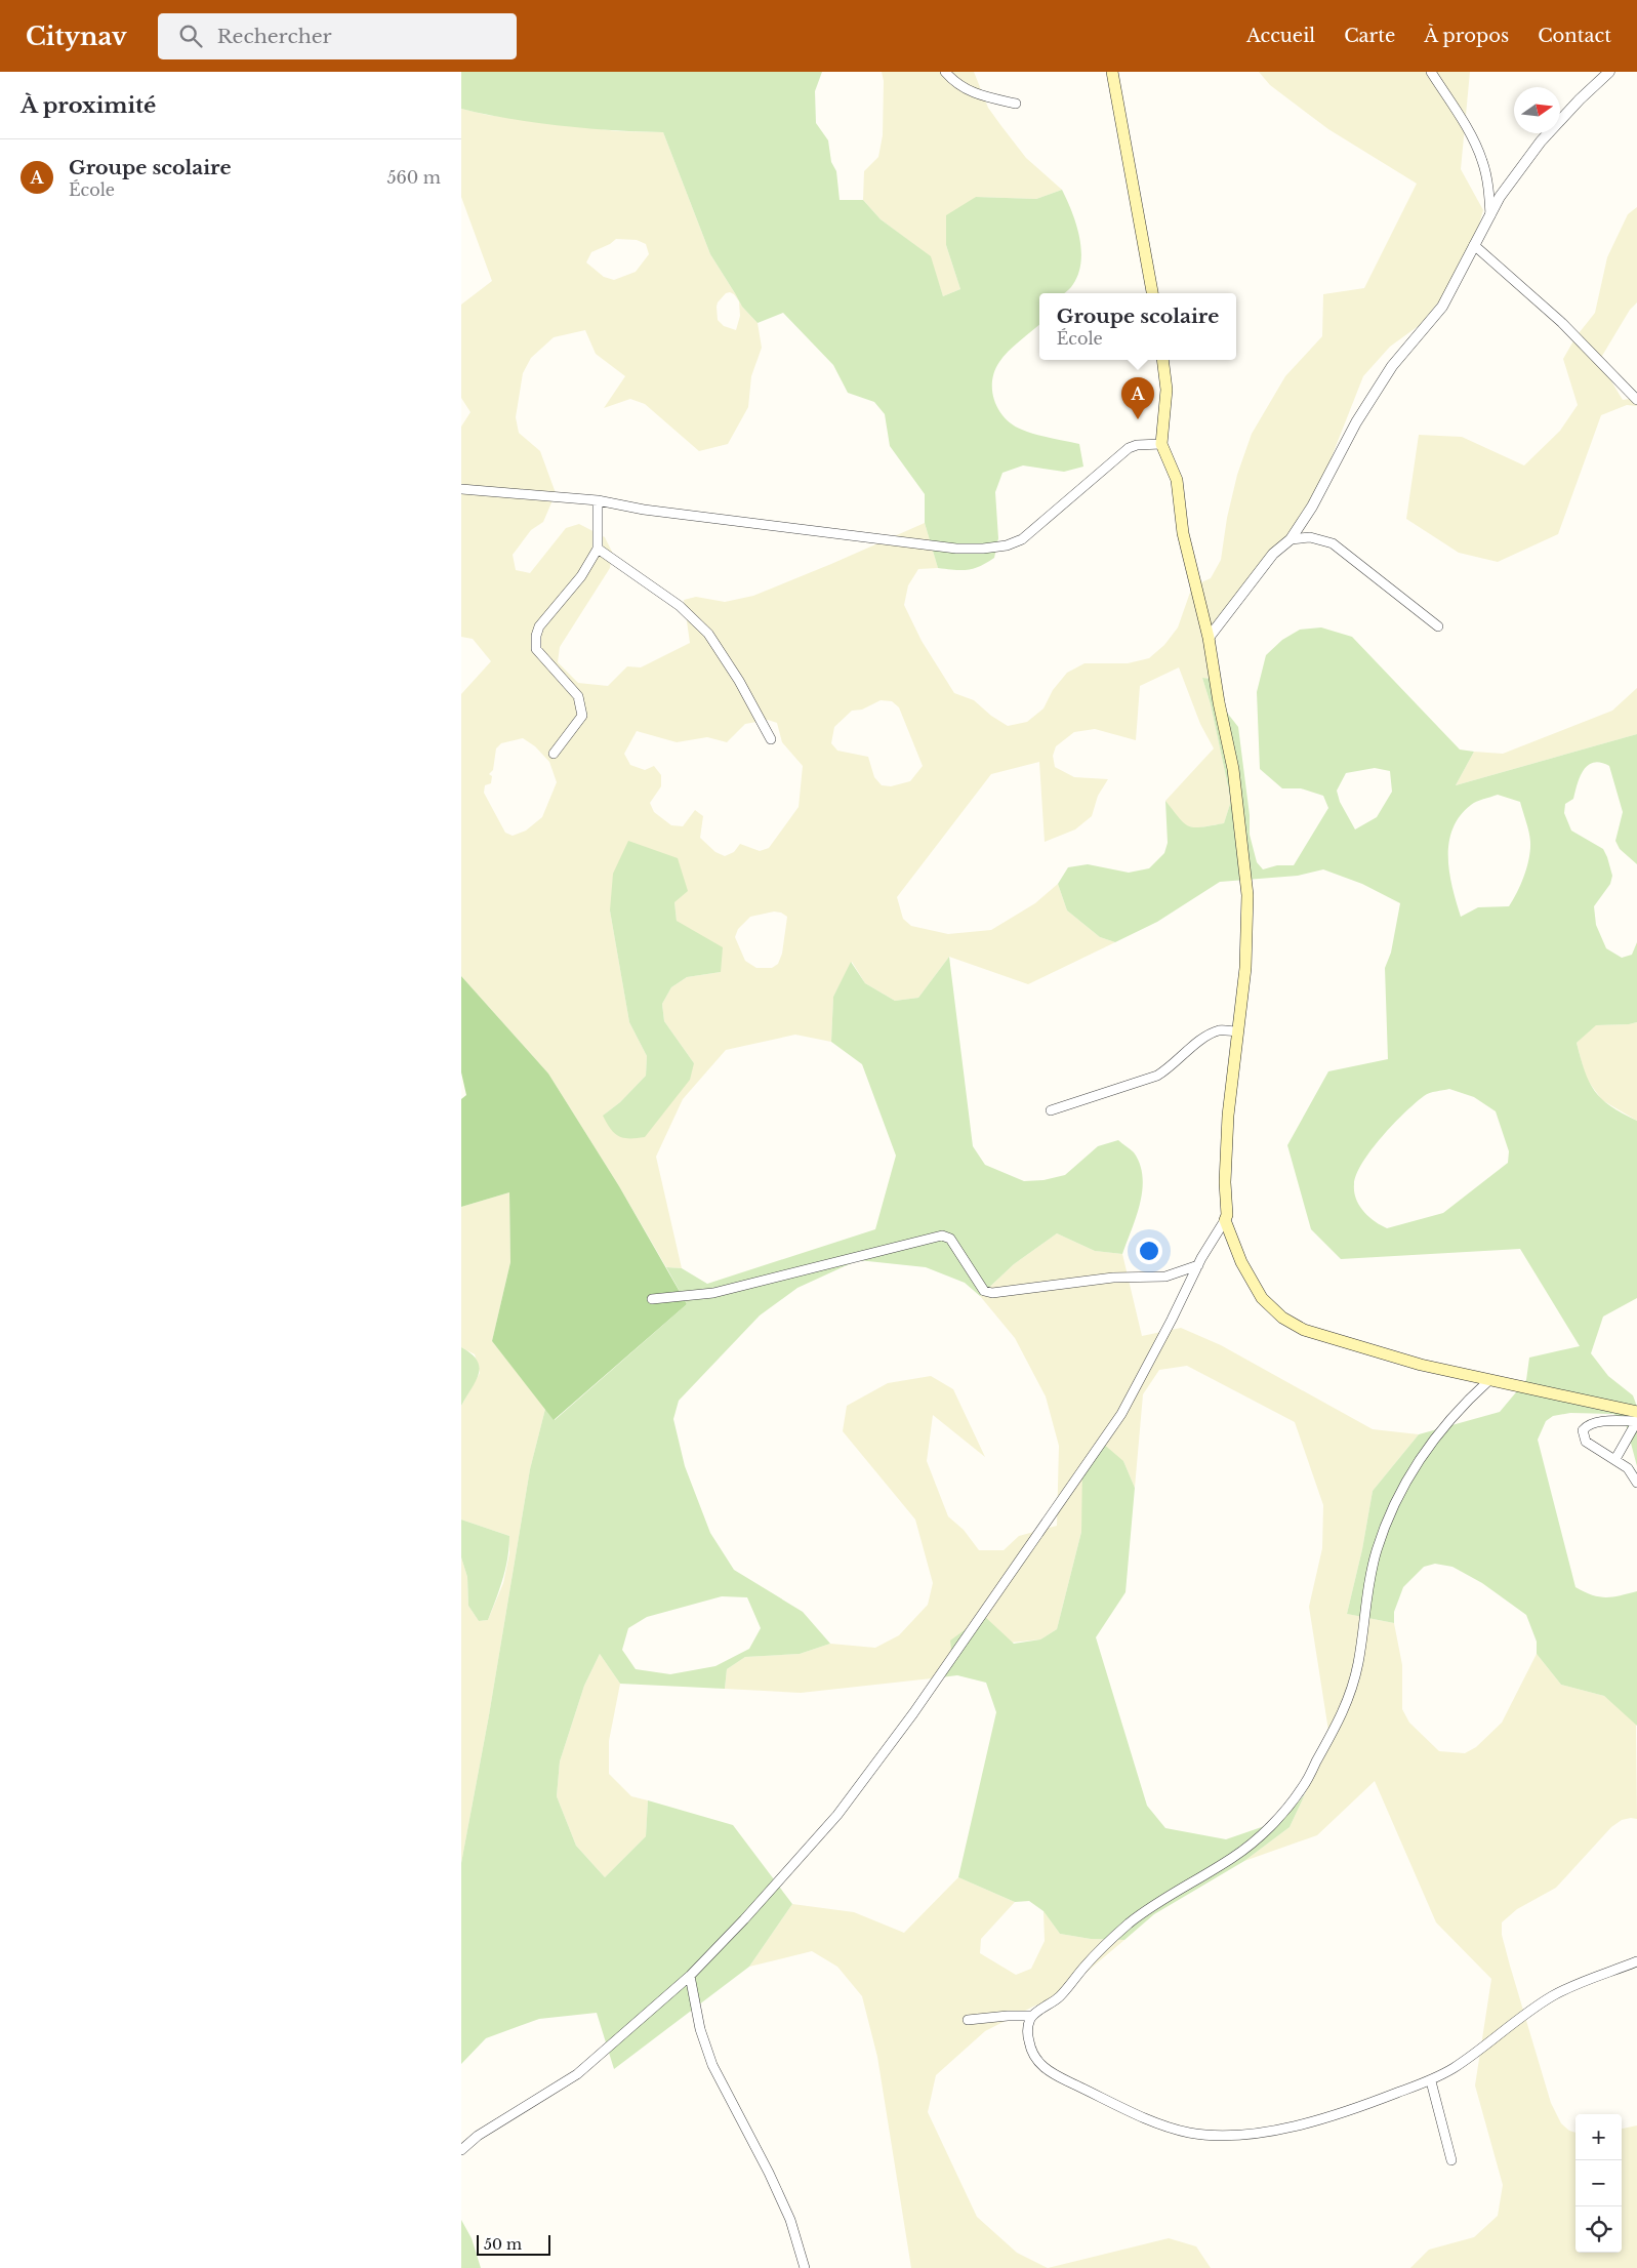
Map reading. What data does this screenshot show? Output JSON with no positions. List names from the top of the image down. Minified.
{"scale_bar":"50 m","north":"right","page":{"header":"Citynav","search":"Rechercher","nav":["Accueil","Carte","À propos","Contact"],"heading":"À proximité","list":[{"mark":"A","name":"Groupe scolaire","note":"École","value":"560 m"}],"popup":["Groupe scolaire","École"],"pins":"A","map_buttons":["+","−"],"scale":"50 m"}}
